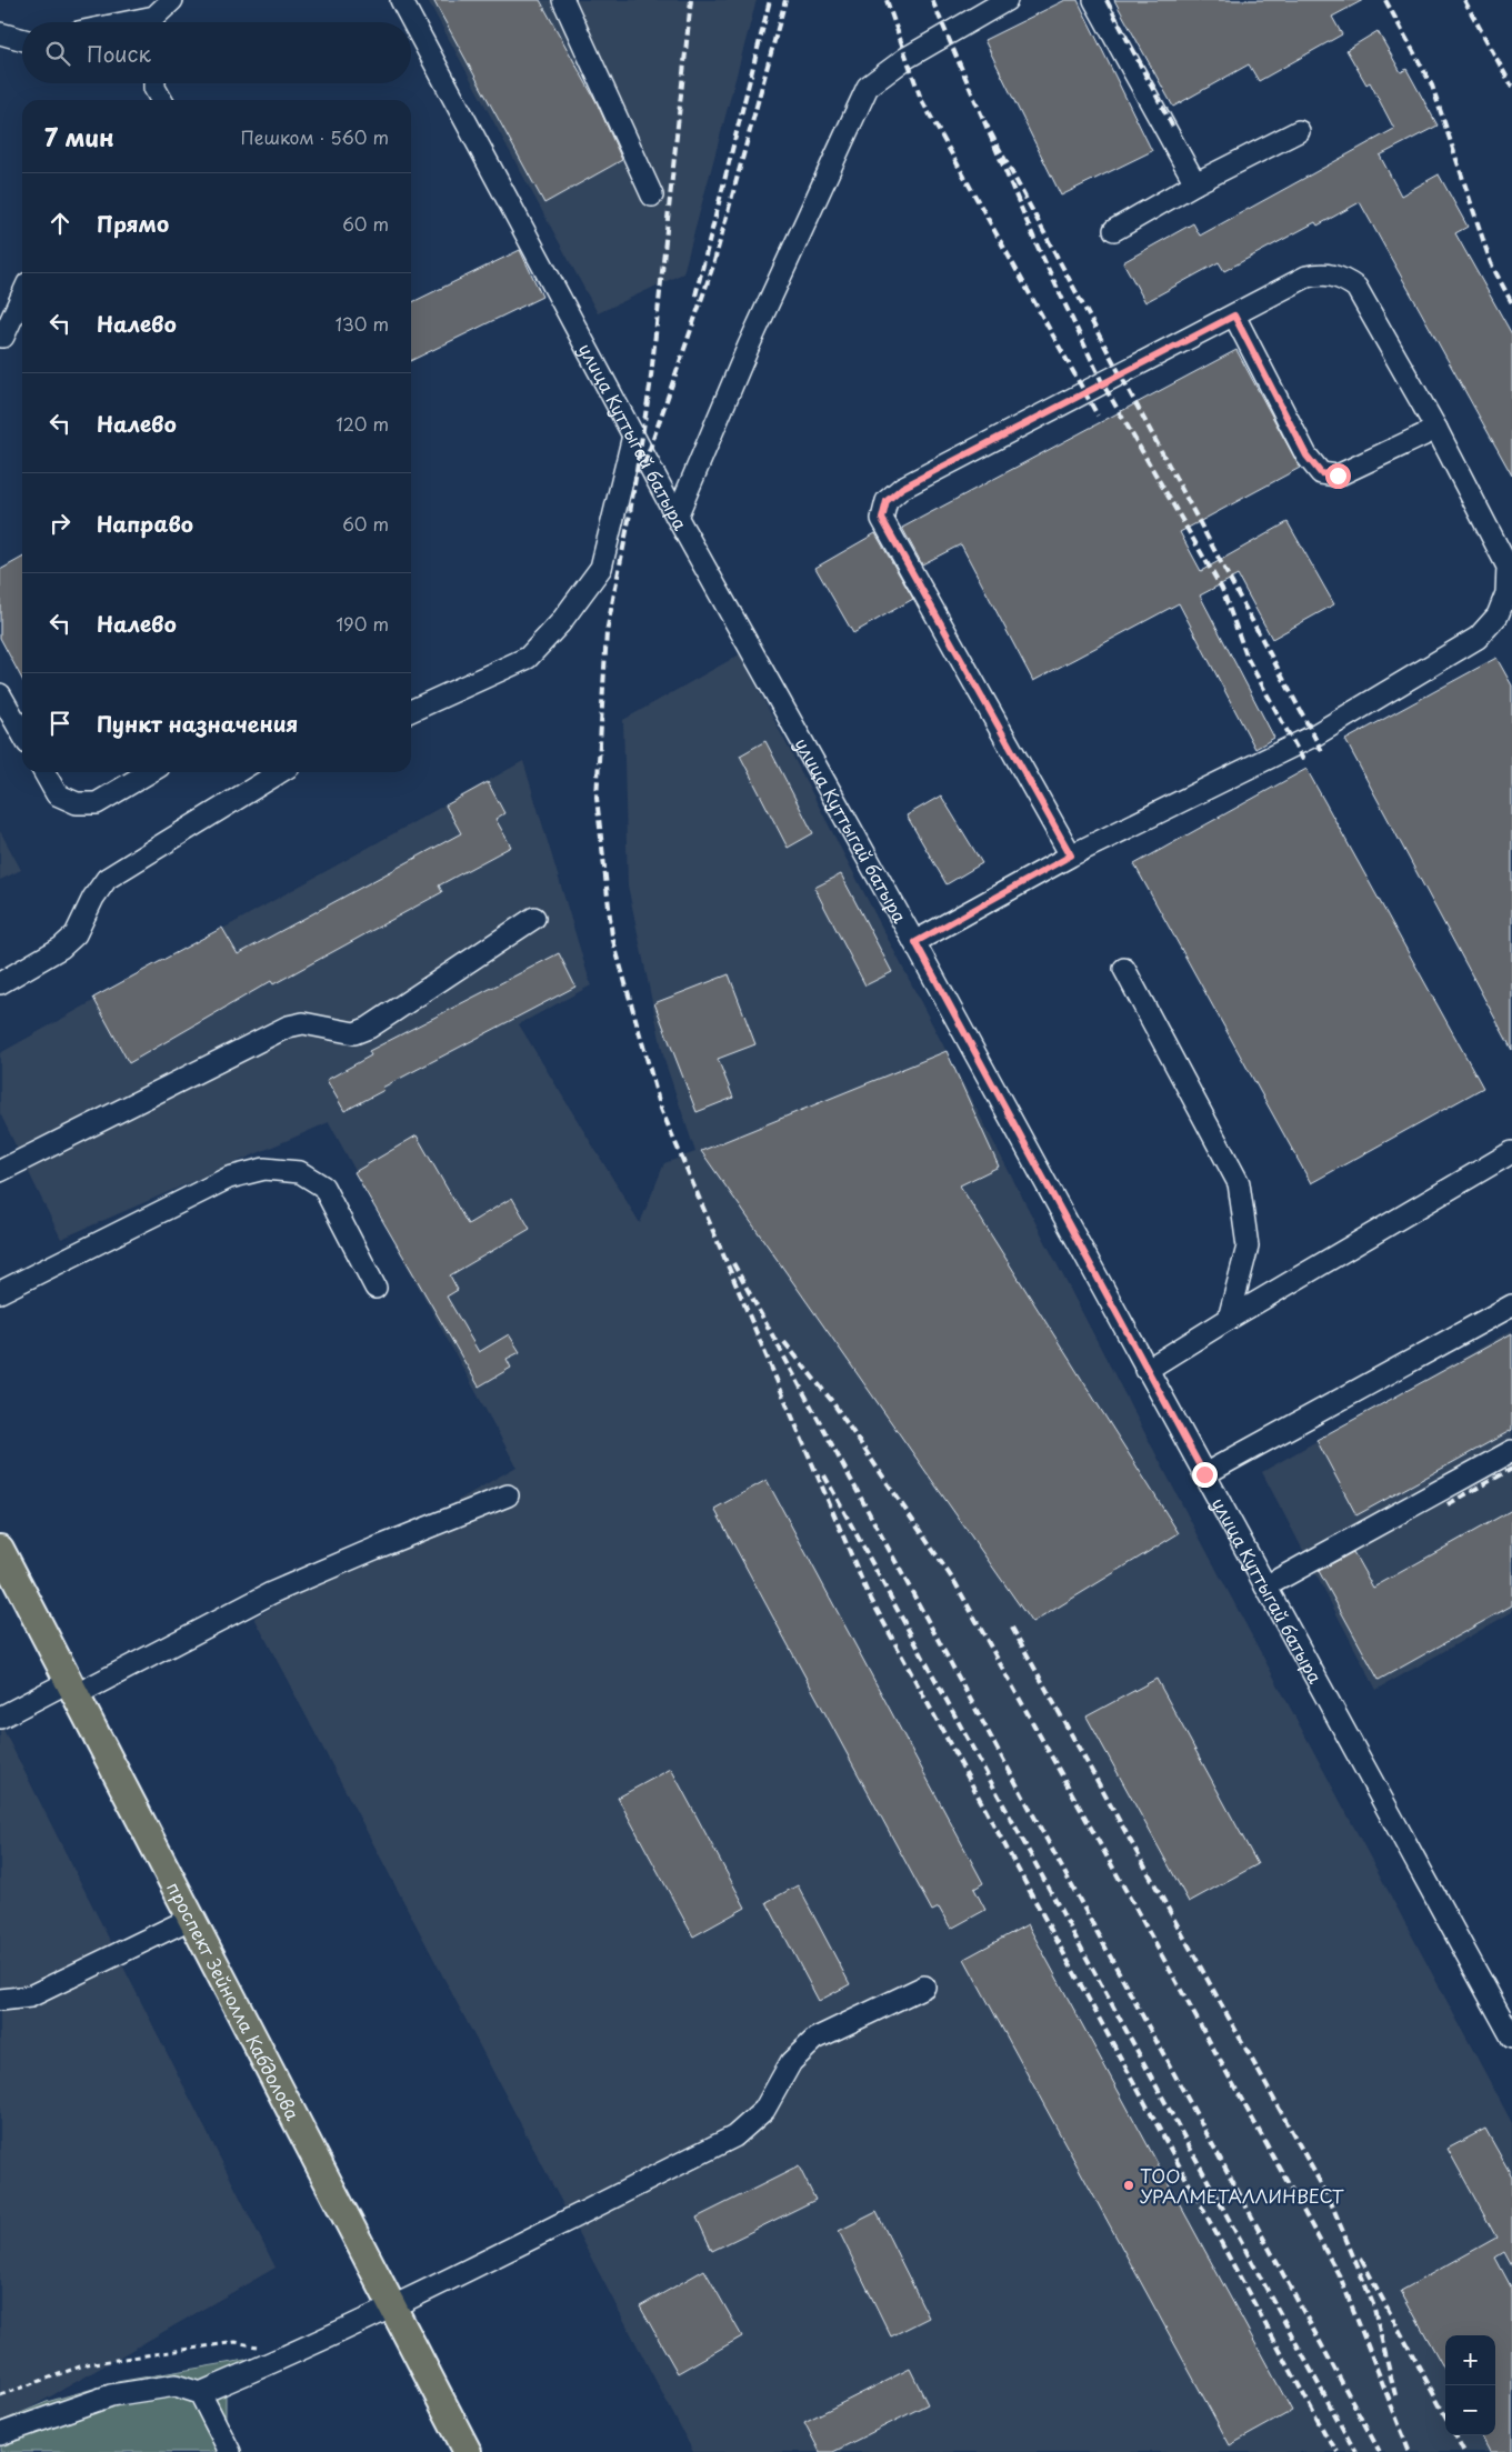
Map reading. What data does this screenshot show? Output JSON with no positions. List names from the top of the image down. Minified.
{"streets":{"main road":["проспект Зейнолла Кабдолова"],"street":["улица Куттыгай батыра"]},"places":["ТОО УРАЛМЕТАЛЛИНВЕСТ"],"page":{"search":"Поиск","heading":["7 мин","Пешком · 560 m"],"list":[["Прямо","60 m"],["Налево","130 m"],["Налево","120 m"],["Направо","60 m"],["Налево","190 m"],"Пункт назначения"],"map_buttons":["+","−"]}}
